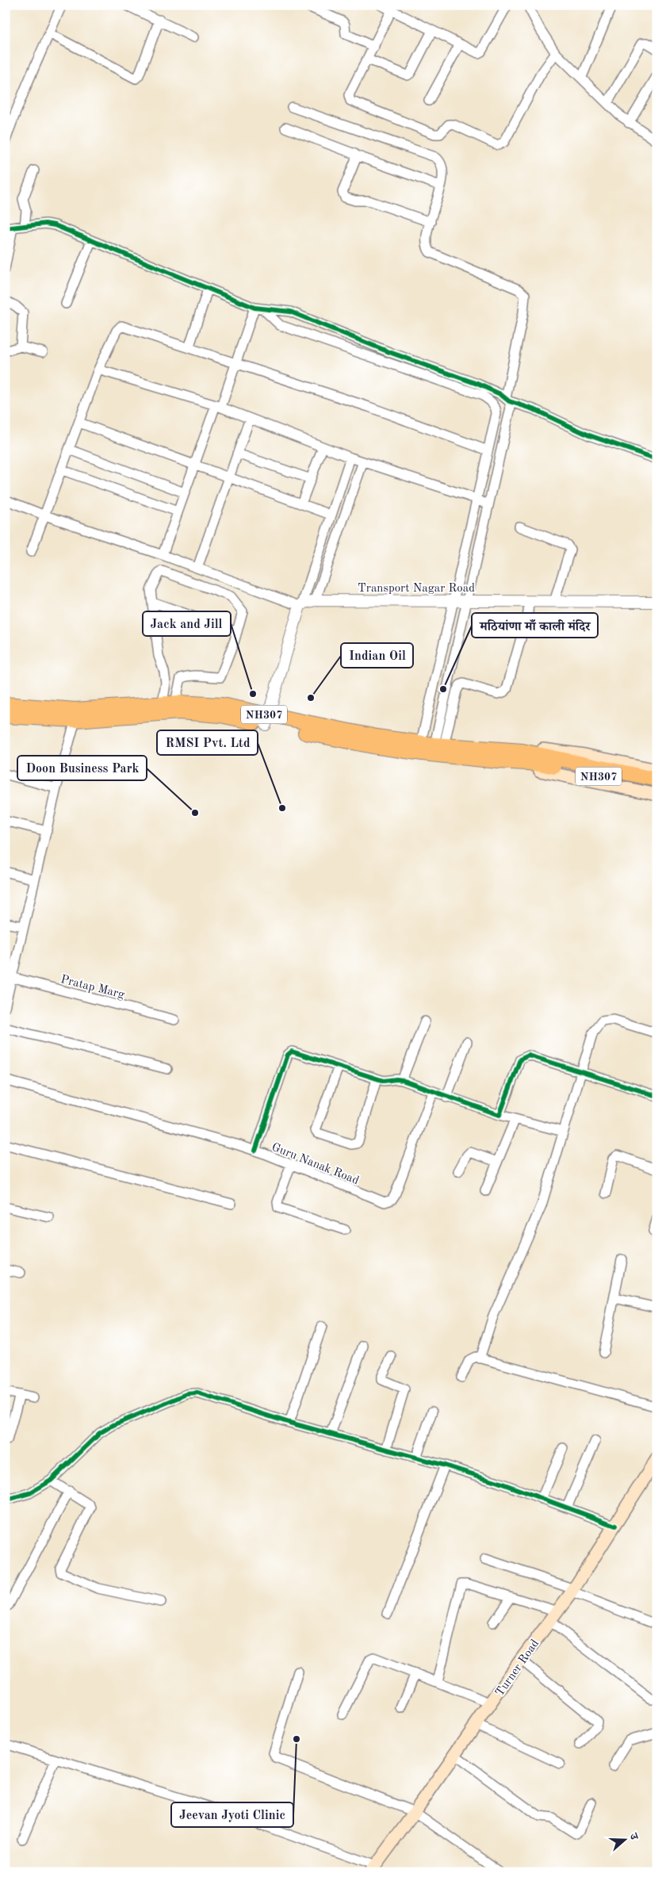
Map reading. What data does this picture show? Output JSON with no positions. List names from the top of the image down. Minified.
{"streets":{"highway":["NH307"],"main road":["Turner Road"],"street":["Transport Nagar Road","Pratap Marg","Guru Nanak Road"]},"places":["मठियांणा माँ काली मंदिर","Jack and Jill","Indian Oil","RMSI Pvt. Ltd","Doon Business Park","Jeevan Jyoti Clinic"],"north":"right"}
